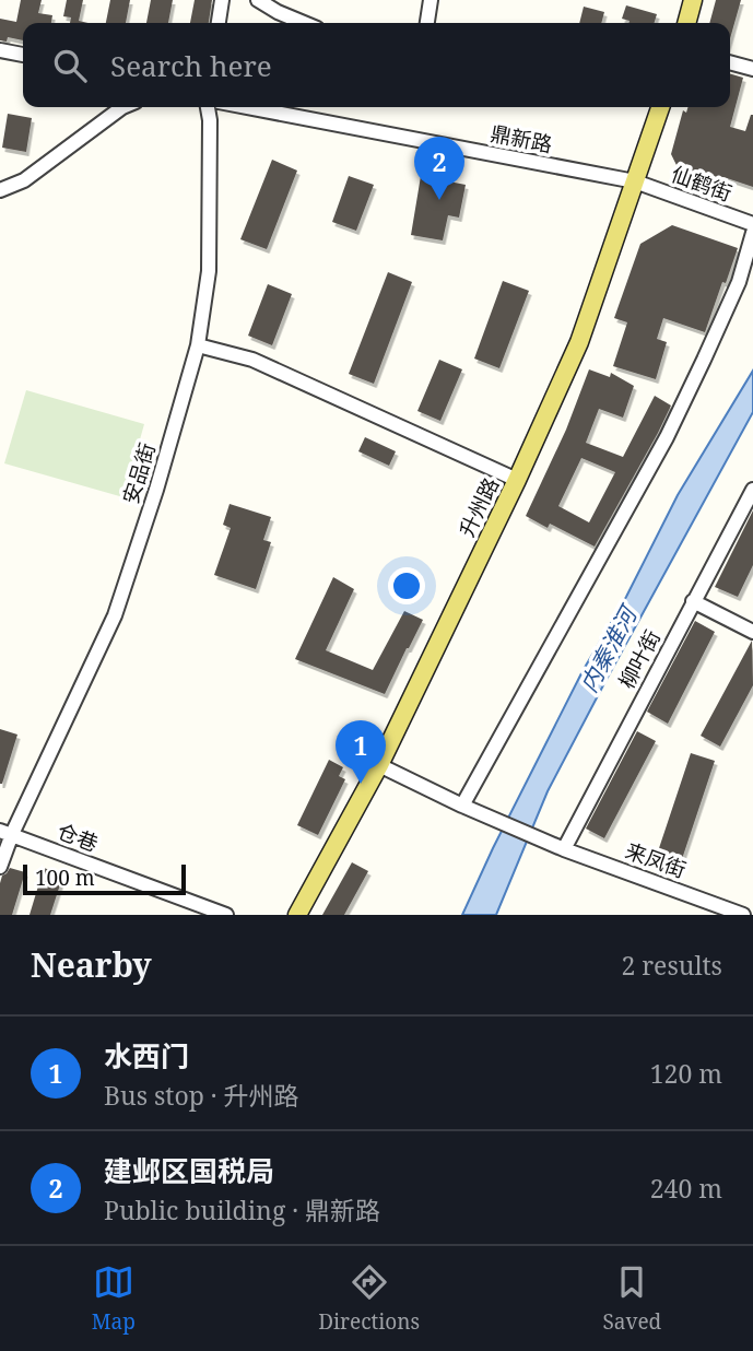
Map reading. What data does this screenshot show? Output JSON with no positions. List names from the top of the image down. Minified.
{"streets":{"main road":["升州路"],"street":["鼎新路","仙鹤街","安品街","柳叶街","仓巷","来凤街"]},"crossings":[["鼎新路","仙鹤街"],["鼎新路","升州路"],["仙鹤街","升州路"],["安品街","仓巷"],["柳叶街","来凤街"]],"water":["内秦淮河"],"scale_bar":"100 m","page":{"search":"Search here","pins":["2","1"],"scale":"100 m","heading":["Nearby","2 results"],"list":[{"mark":"1","name":"水西门","note":"Bus stop · 升州路","value":"120 m"},{"mark":"2","name":"建邺区国税局","note":"Public building · 鼎新路","value":"240 m"}],"nav":["Map","Directions","Saved"]}}
